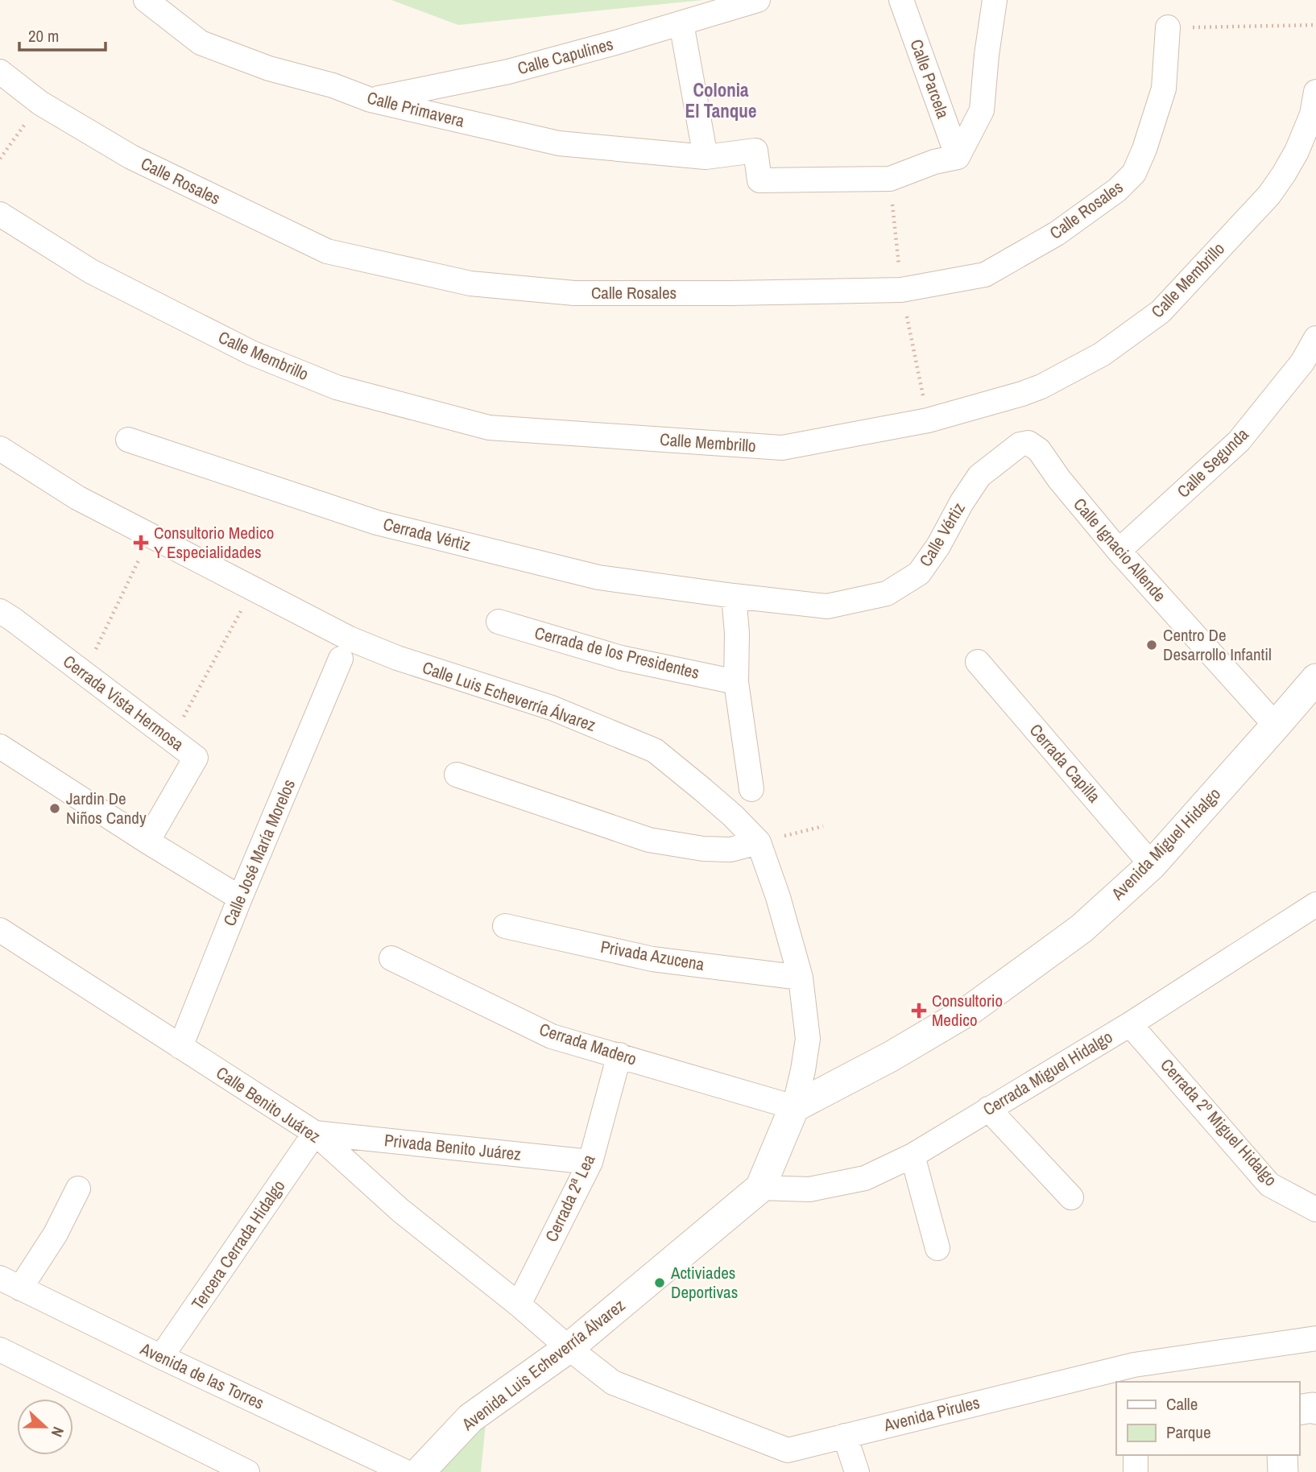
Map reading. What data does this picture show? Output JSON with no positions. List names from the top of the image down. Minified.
{"streets":{"street":["Calle Capulines","Calle Parcela","Calle Primavera","Calle Rosales","Calle Membrillo","Calle Segunda","Cerrada Vértiz","Calle Vértiz","Calle Ignacio Allende","Cerrada de los Presidentes","Calle Luis Echeverría Álvarez","Cerrada Vista Hermosa","Cerrada Capilla","Avenida Miguel Hidalgo","Calle José María Morelos","Privada Azucena","Cerrada Madero","Cerrada Miguel Hidalgo","Calle Benito Juárez","Cerrada 2º Miguel Hidalgo","Privada Benito Juárez","Cerrada 2ª Lea","Tercera Cerrada Hidalgo","Avenida Luis Echeverría Álvarez","Avenida de las Torres","Avenida Pirules"]},"crossings":[["Calle Capulines","Calle Primavera"],["Calle Parcela","Calle Primavera"],["Calle Segunda","Calle Ignacio Allende"],["Cerrada Vértiz","Calle Vértiz"],["Calle Vértiz","Calle Ignacio Allende"],["Calle Ignacio Allende","Avenida Miguel Hidalgo"],["Calle Luis Echeverría Álvarez","Avenida Miguel Hidalgo"],["Calle Luis Echeverría Álvarez","Privada Azucena"],["Calle Luis Echeverría Álvarez","Cerrada Madero"],["Calle Luis Echeverría Álvarez","Avenida Luis Echeverría Álvarez"],["Cerrada Capilla","Avenida Miguel Hidalgo"],["Avenida Miguel Hidalgo","Cerrada Madero"],["Avenida Miguel Hidalgo","Avenida Luis Echeverría Álvarez"],["Calle José María Morelos","Calle Benito Juárez"],["Cerrada Madero","Cerrada 2ª Lea"],["Cerrada Madero","Avenida Luis Echeverría Álvarez"],["Cerrada Miguel Hidalgo","Cerrada 2º Miguel Hidalgo"],["Cerrada Miguel Hidalgo","Avenida Luis Echeverría Álvarez"],["Calle Benito Juárez","Privada Benito Juárez"],["Calle Benito Juárez","Cerrada 2ª Lea"],["Calle Benito Juárez","Tercera Cerrada Hidalgo"],["Calle Benito Juárez","Avenida Luis Echeverría Álvarez"],["Calle Benito Juárez","Avenida Pirules"],["Privada Benito Juárez","Cerrada 2ª Lea"],["Privada Benito Juárez","Tercera Cerrada Hidalgo"],["Tercera Cerrada Hidalgo","Avenida de las Torres"],["Avenida Luis Echeverría Álvarez","Avenida Pirules"]],"districts":["Colonia El Tanque"],"places":{"health":["Consultorio Medico Y Especialidades","Consultorio Medico"],"other":["Centro De Desarrollo Infantil","Jardin De Niños Candy","Activiades Deportivas"]},"legend":["Calle","Parque"],"scale_bar":"20 m","north":"right"}
